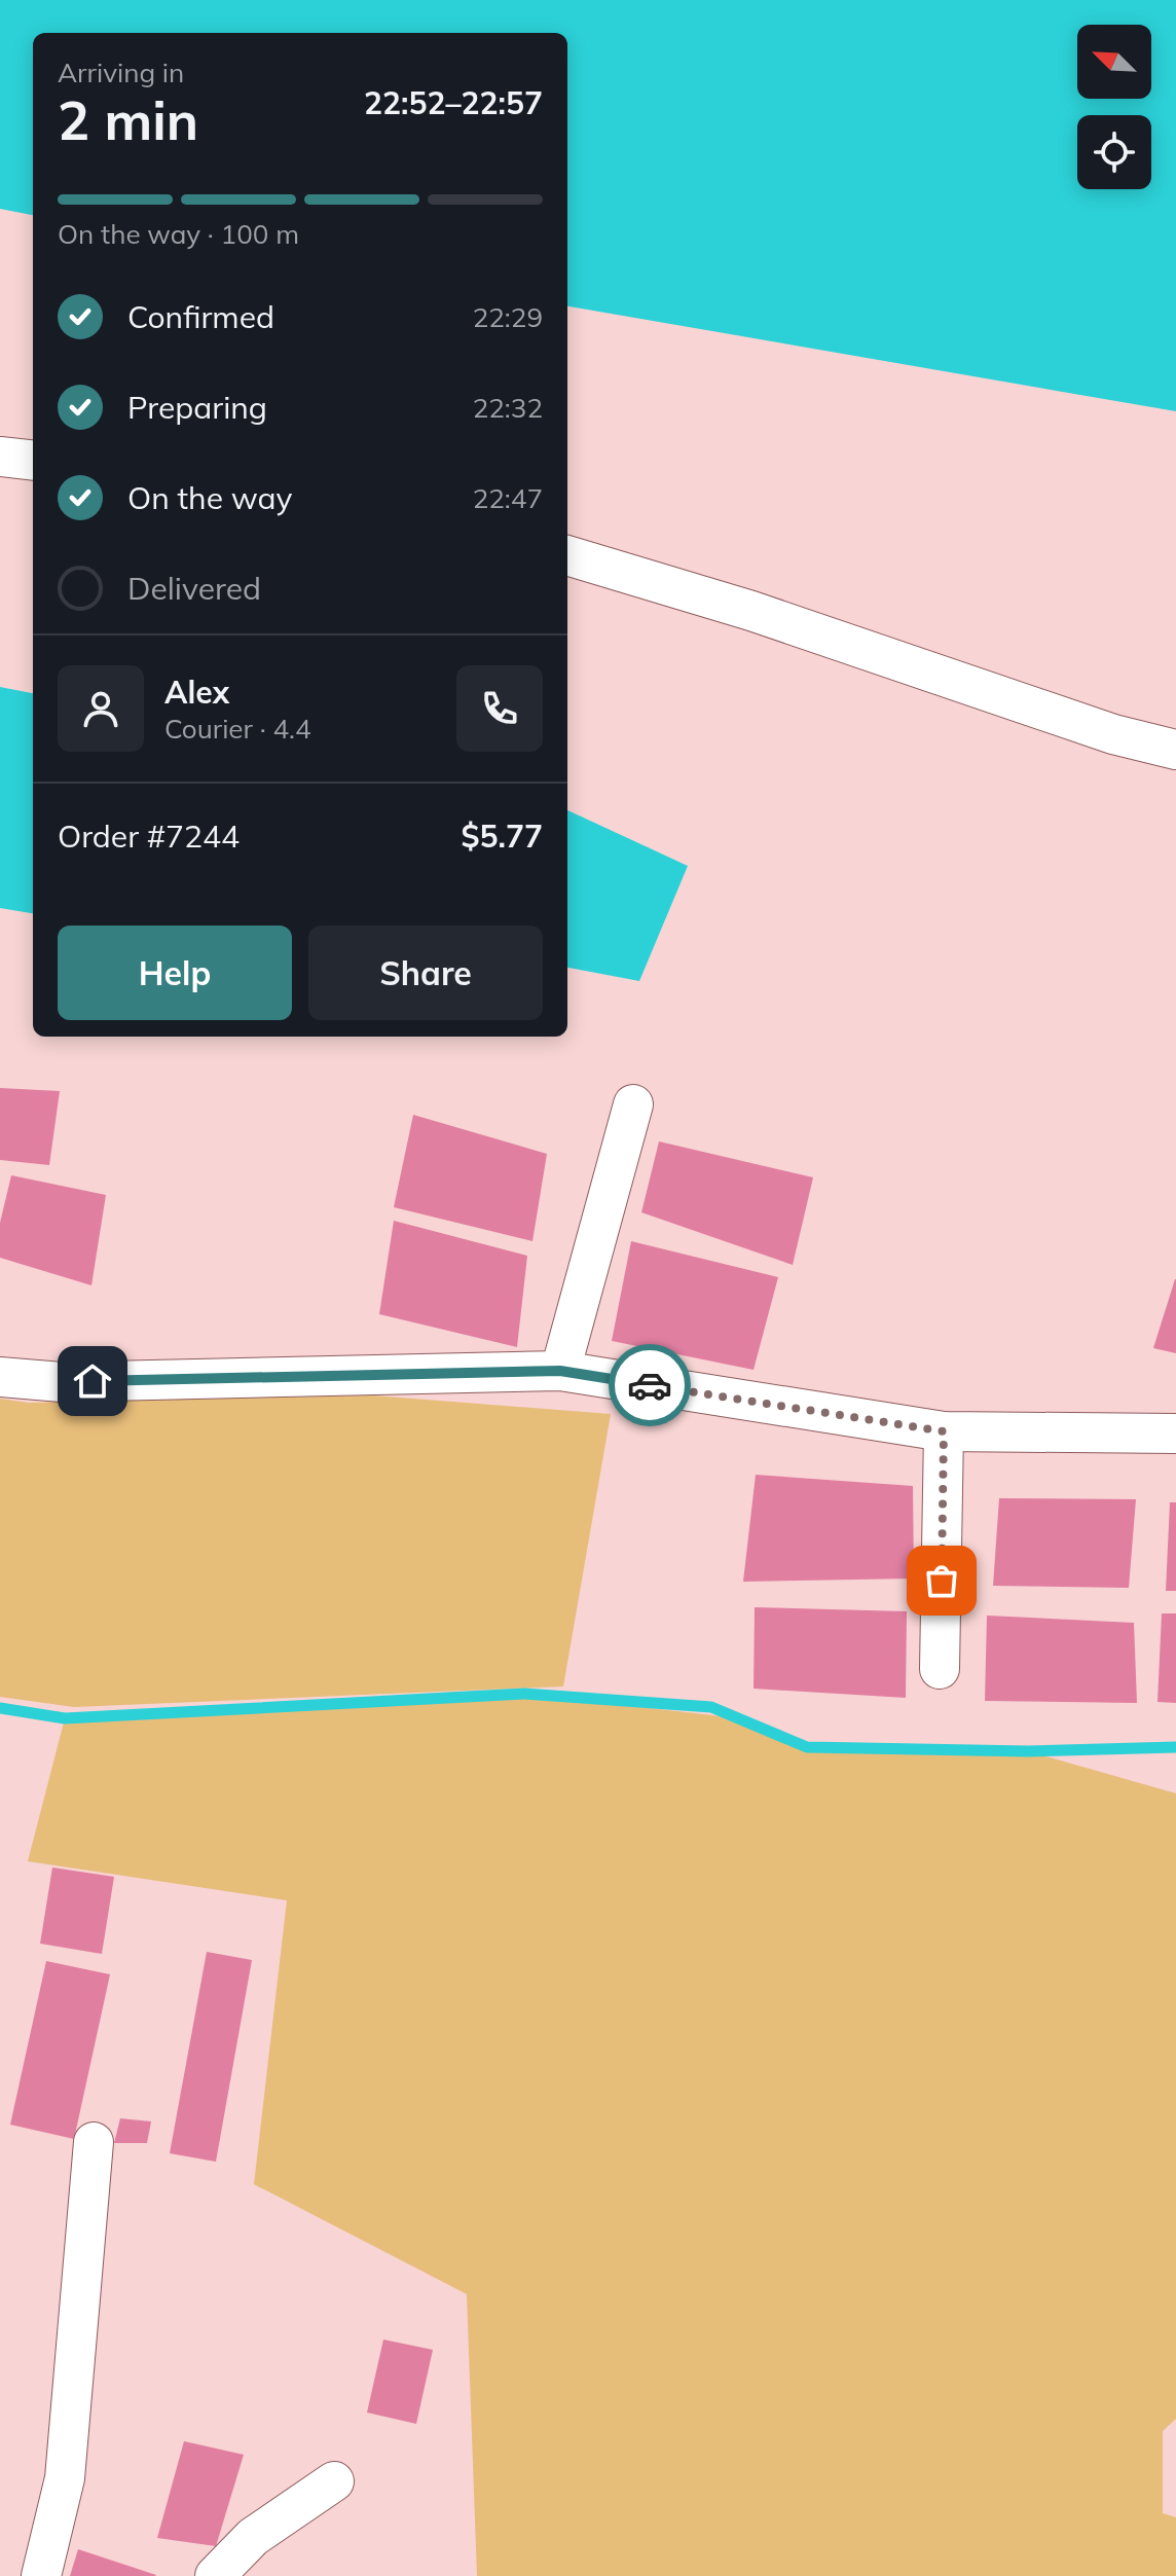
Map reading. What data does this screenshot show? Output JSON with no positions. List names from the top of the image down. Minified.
{"north":"top left","page":{"heading":["2 min","Arriving in","22:52–22:57"],"panel":["Alex","Courier · 4.4","Order #7244","$5.77"],"bar":"On the way · 100 m","list":[["Confirmed","22:29"],["Preparing","22:32"],["On the way","22:47"],"Delivered"],"buttons":["Help","Share"]}}
